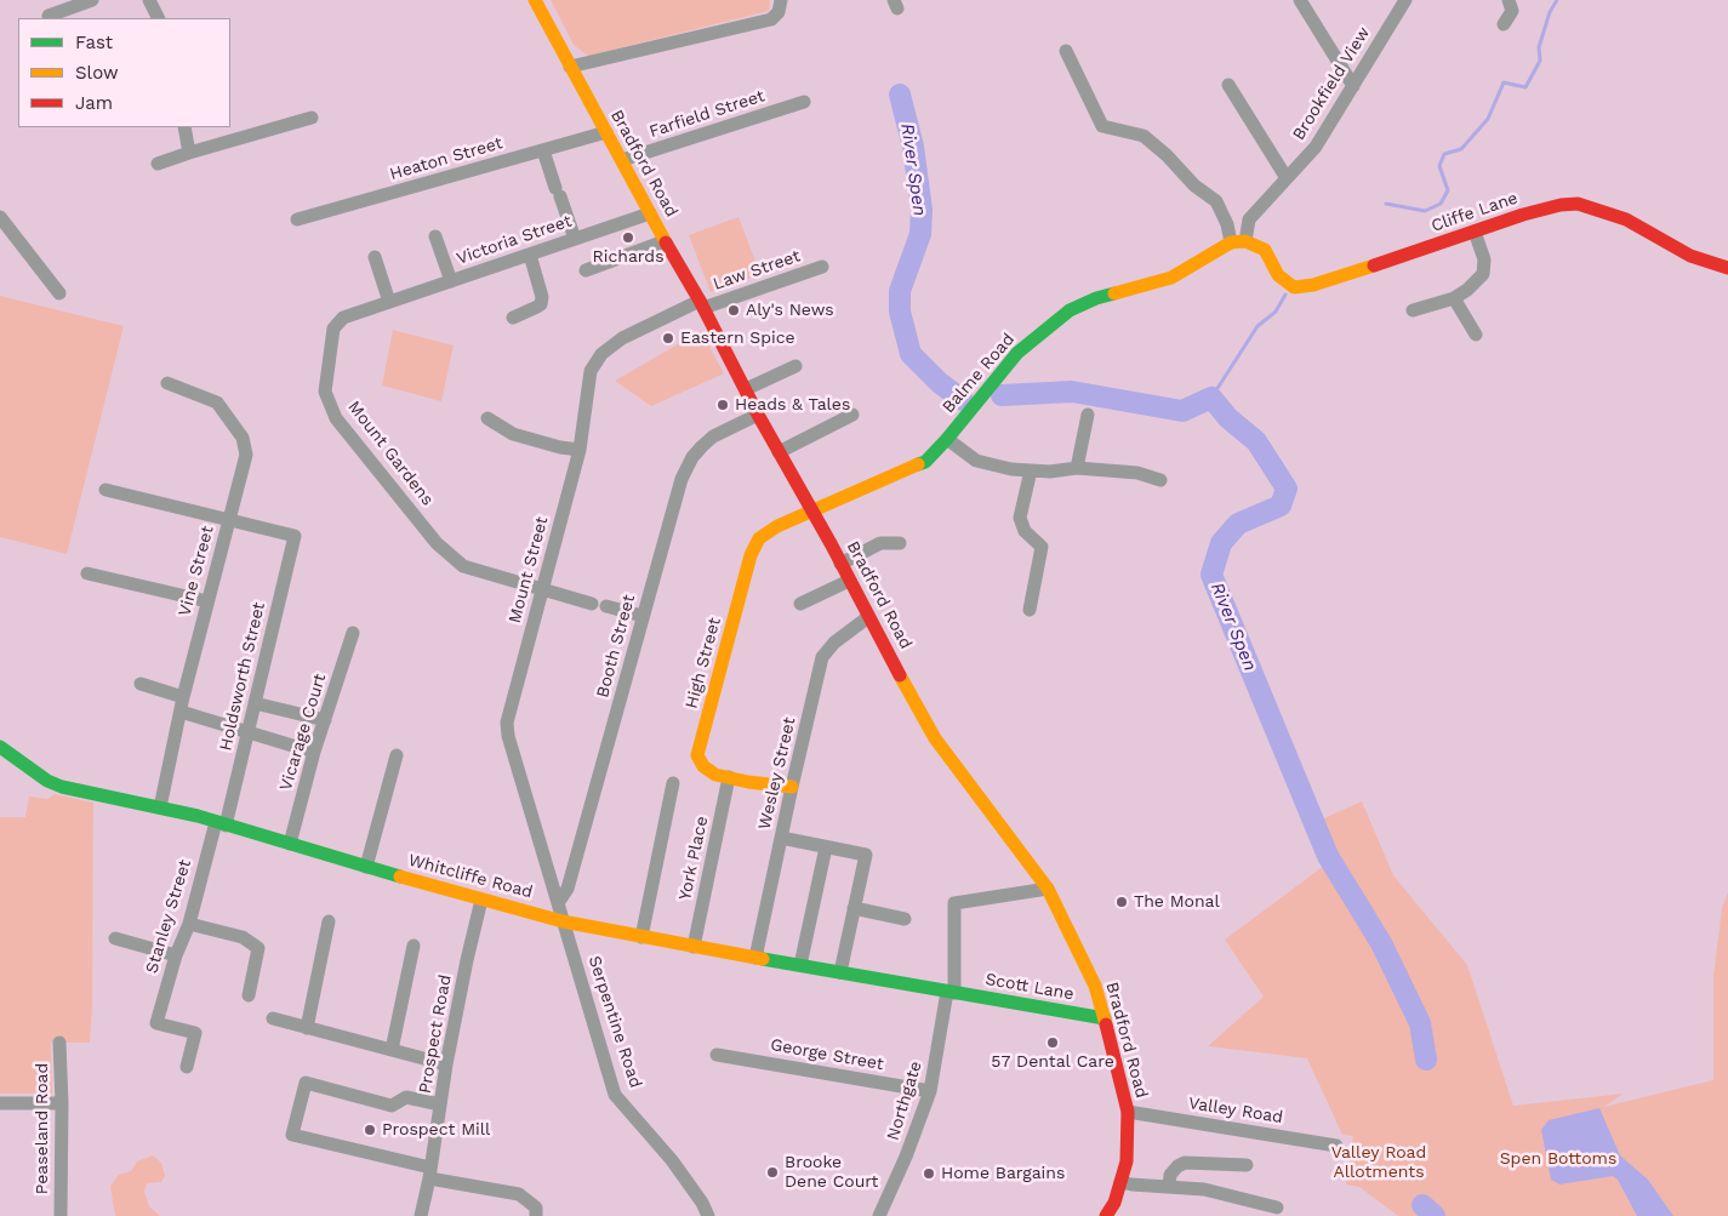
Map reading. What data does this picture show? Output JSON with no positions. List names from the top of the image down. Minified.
{"streets":{"main road":["Bradford Road","Cliffe Lane","Balme Road","High Street","Whitcliffe Road","Scott Lane"],"street":["Brookfield View","Farfield Street","Heaton Street","Victoria Street","Law Street","Mount Gardens","Mount Street","Vine Street","Booth Street","Holdsworth Street","Vicarage Court","Wesley Street","York Place","Stanley Street","Serpentine Road","Prospect Road","George Street","Northgate","Valley Road","Peaseland Road"]},"crossings":[["Brookfield View","Cliffe Lane"],["Brookfield View","Balme Road"],["Farfield Street","Bradford Road"],["Heaton Street","Bradford Road"],["Bradford Road","Victoria Street"],["Bradford Road","Law Street"],["Bradford Road","Balme Road"],["Bradford Road","Mount Street"],["Bradford Road","Booth Street"],["Bradford Road","High Street"],["Bradford Road","Wesley Street"],["Bradford Road","Scott Lane"],["Bradford Road","Northgate"],["Bradford Road","Valley Road"],["Cliffe Lane","Balme Road"],["Victoria Street","Mount Gardens"],["Law Street","Mount Street"],["Balme Road","High Street"],["Mount Gardens","Mount Street"],["Mount Street","Booth Street"],["Vine Street","Holdsworth Street"],["Vine Street","Whitcliffe Road"],["High Street","Wesley Street"],["High Street","York Place"],["Holdsworth Street","Whitcliffe Road"],["Holdsworth Street","Stanley Street"],["Vicarage Court","Whitcliffe Road"],["Wesley Street","Whitcliffe Road"],["York Place","Whitcliffe Road"],["Whitcliffe Road","Stanley Street"],["Whitcliffe Road","Scott Lane"],["Whitcliffe Road","Serpentine Road"],["Whitcliffe Road","Prospect Road"],["Whitcliffe Road","Northgate"],["Scott Lane","Northgate"],["George Street","Northgate"]],"water":["River Spen"],"parks":["Valley Road Allotments","Spen Bottoms"],"places":["Richards","Aly's News","Eastern Spice","Heads & Tales","The Monal","57 Dental Care","Prospect Mill","Brooke Dene Court","Home Bargains"],"legend":["Fast","Slow","Jam"]}
